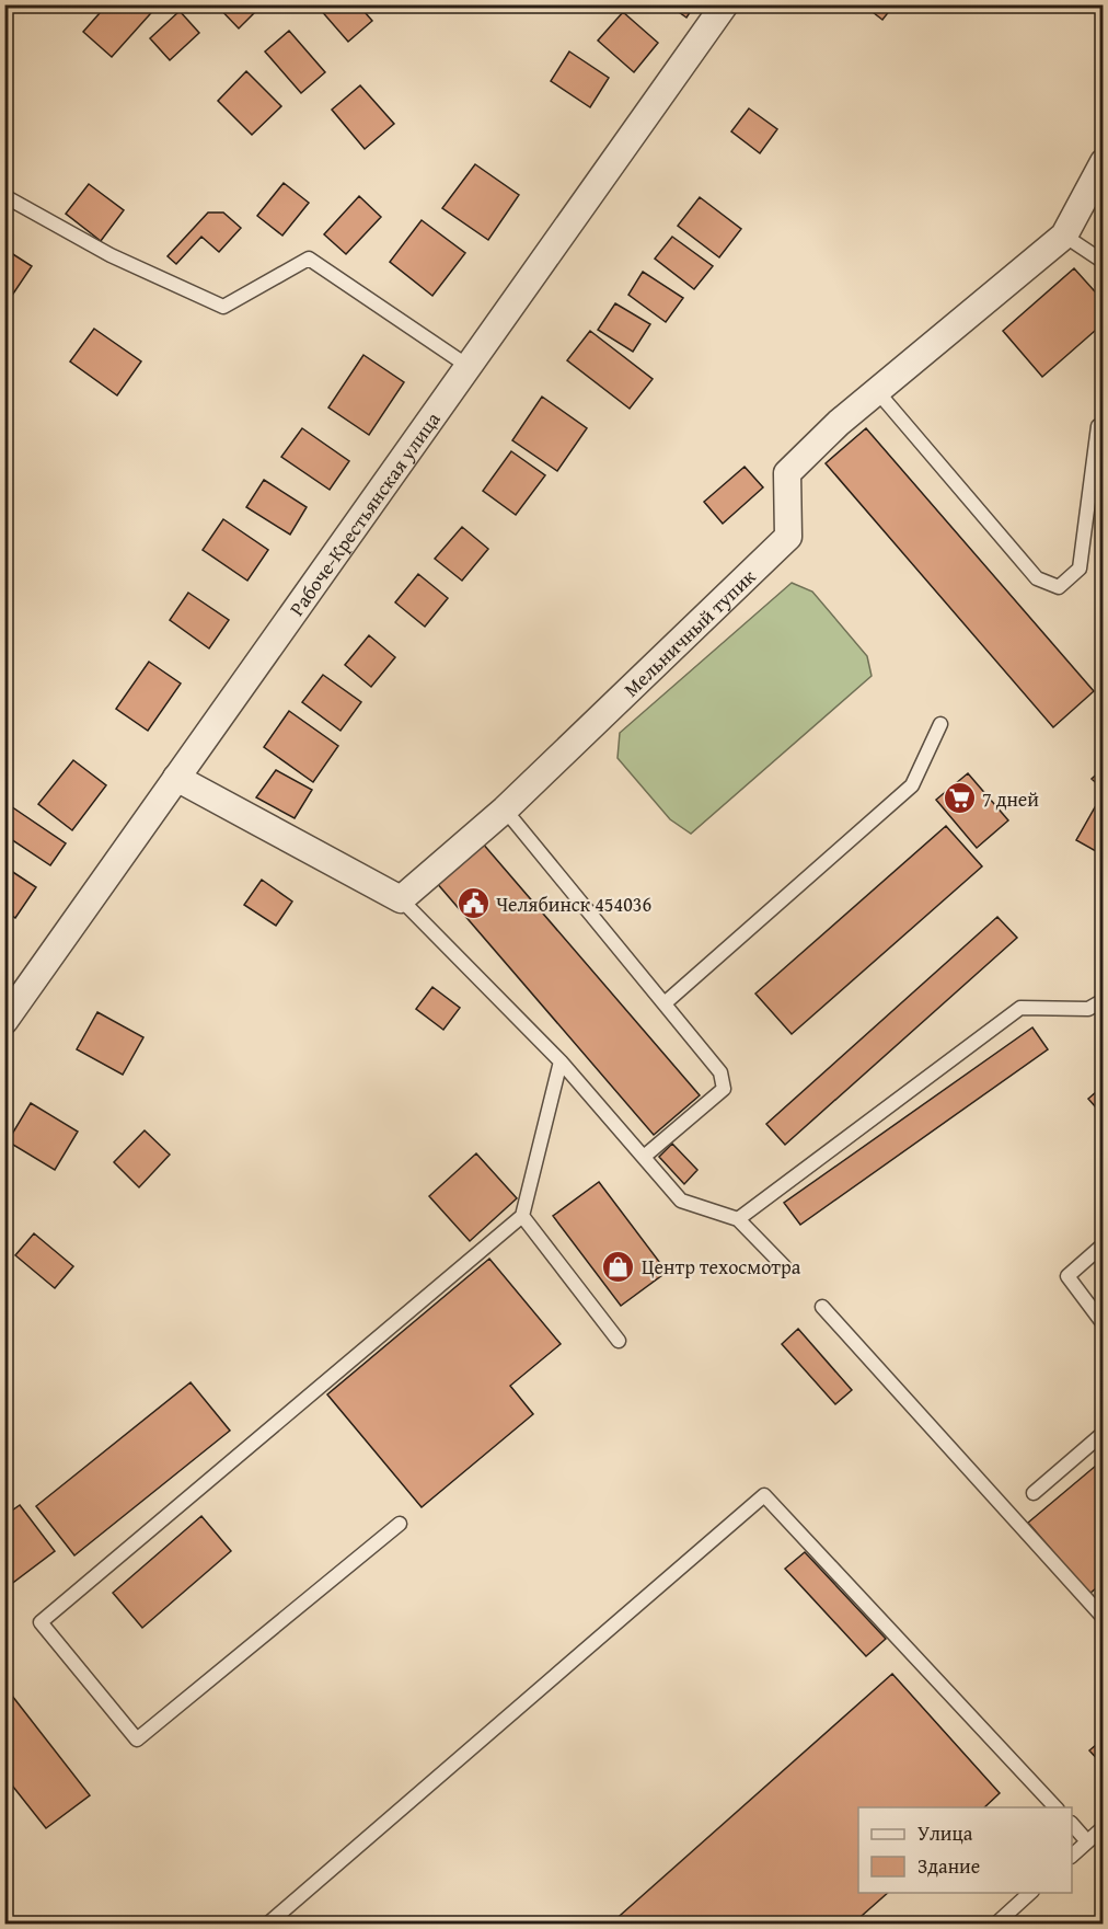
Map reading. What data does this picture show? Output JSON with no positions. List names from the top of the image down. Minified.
{"streets":{"street":["Рабоче-Крестьянская улица","Мельничный тупик"]},"places":{"supermarket":["7 дней"],"public building":["Челябинск 454036"],"shop":["Центр техосмотра"]},"legend":["Улица","Здание"]}
